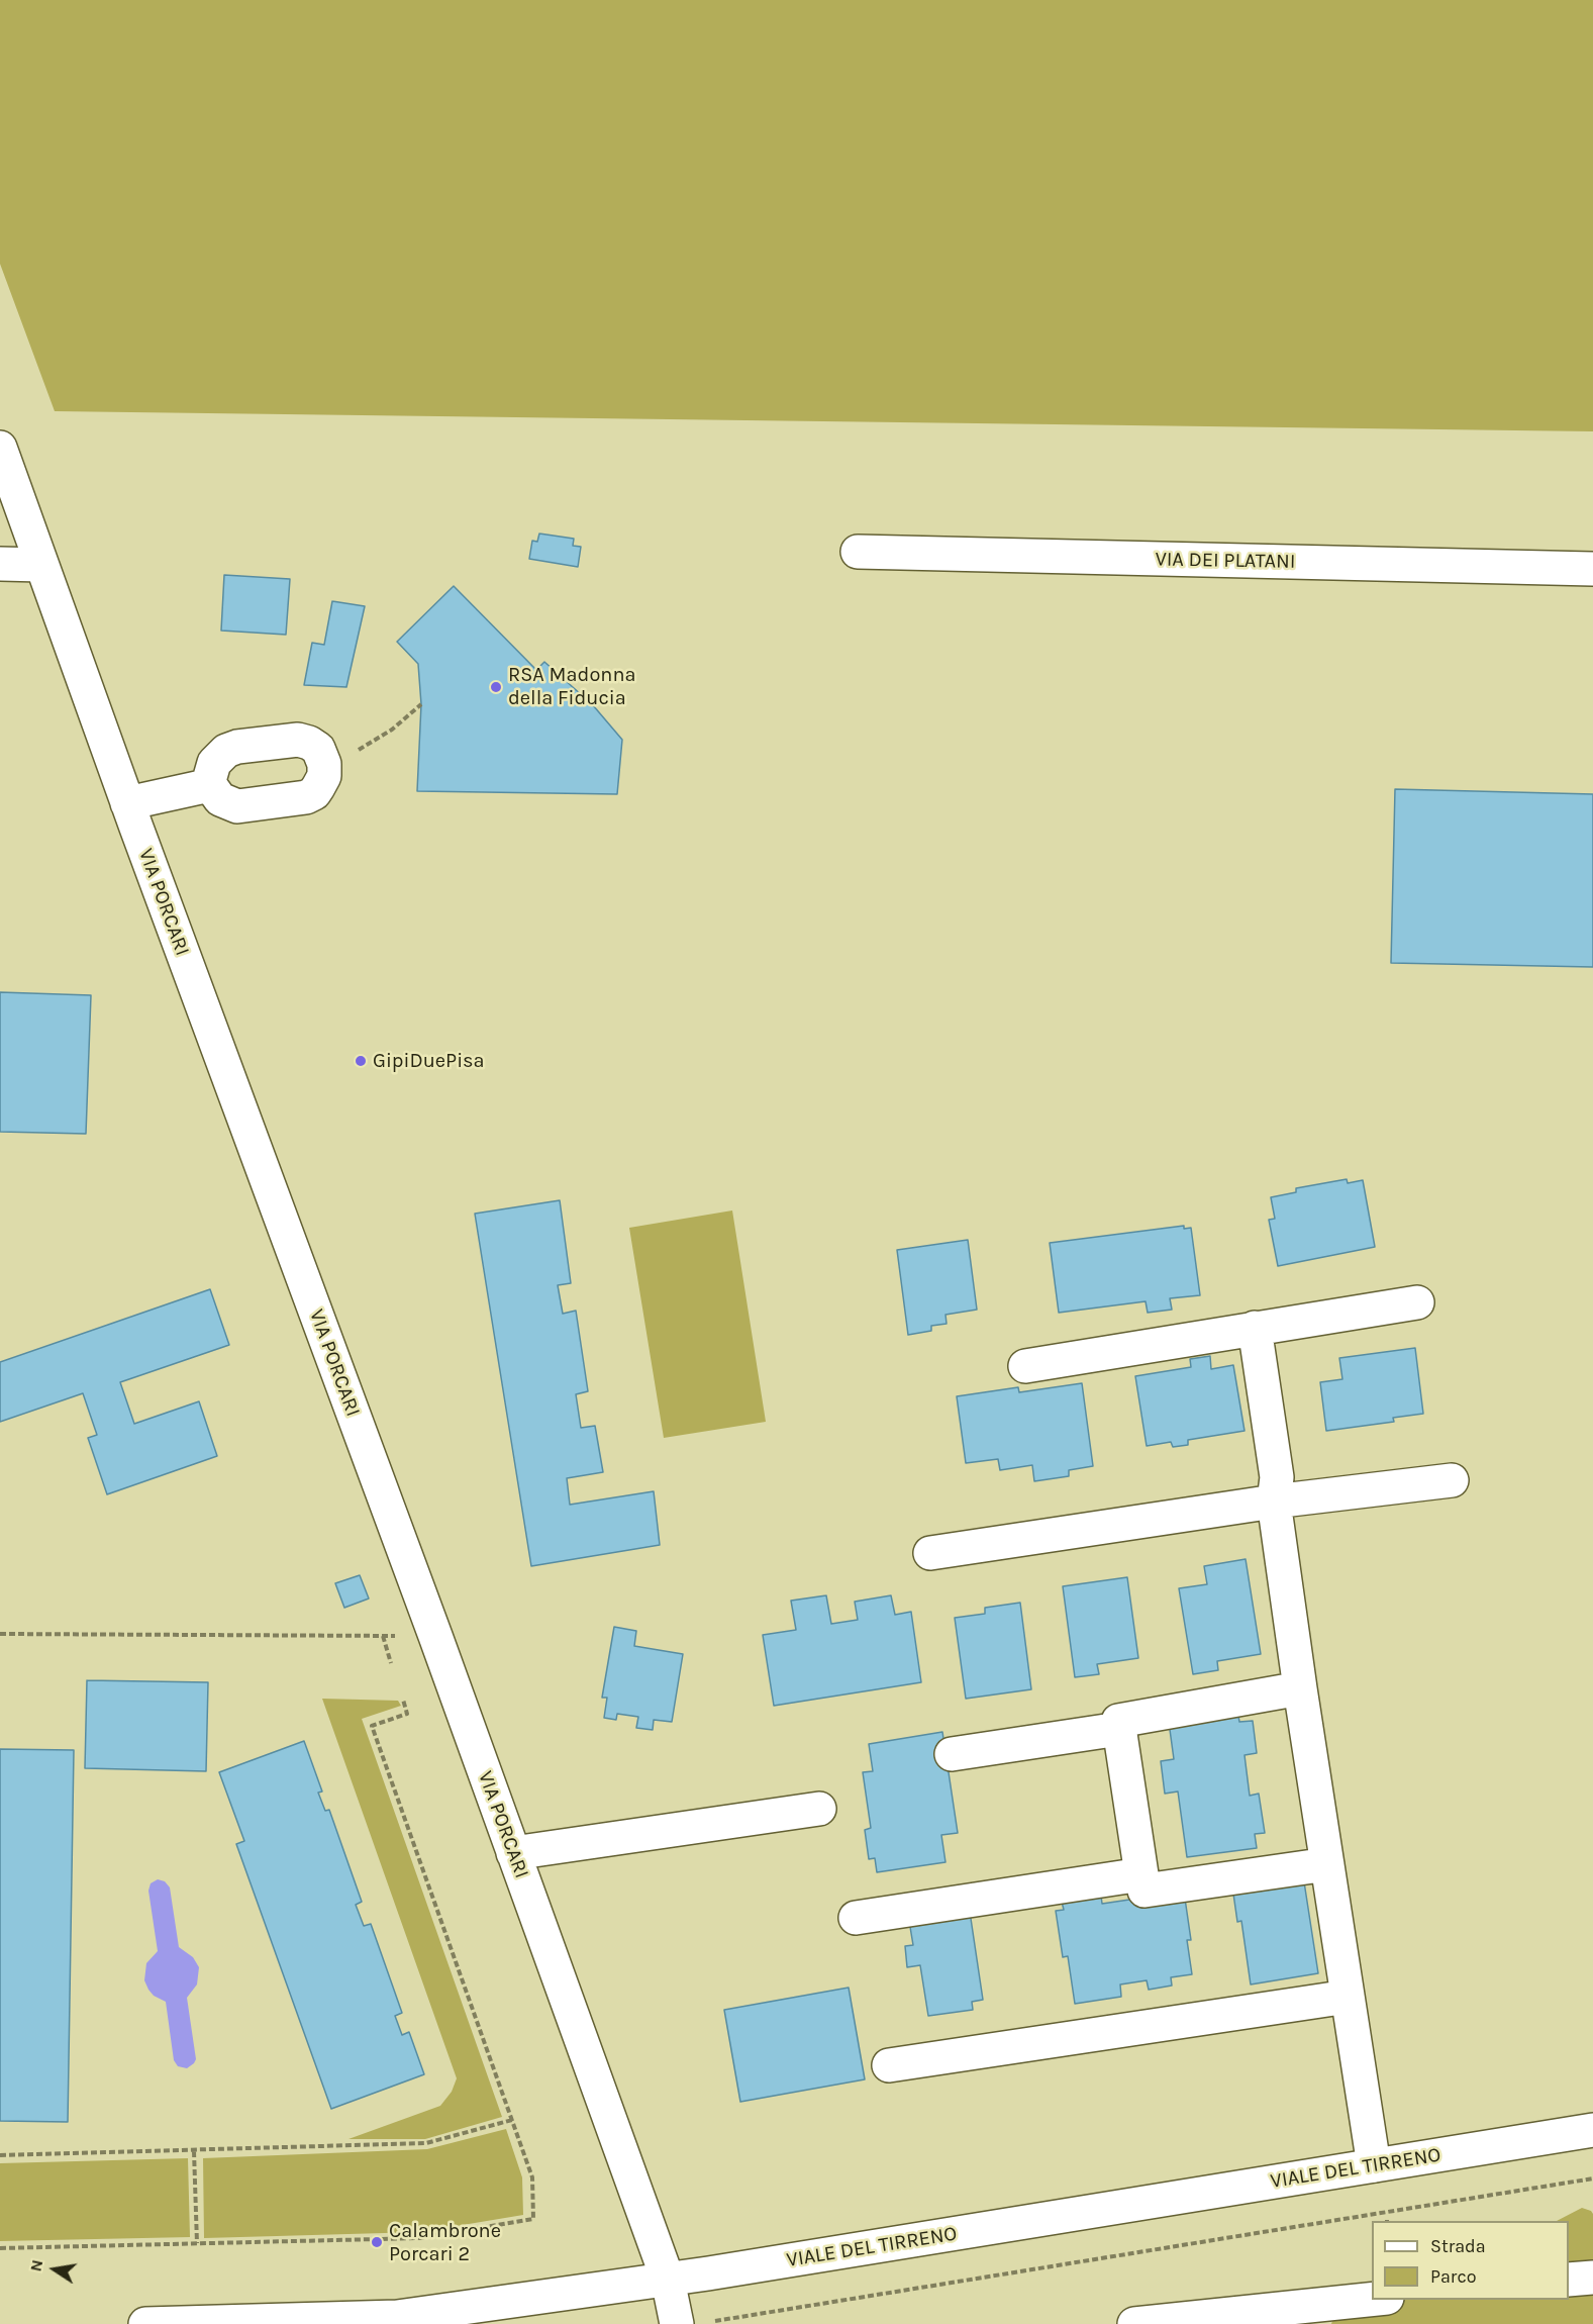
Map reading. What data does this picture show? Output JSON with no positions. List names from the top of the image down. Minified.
{"streets":{"street":["VIA DEI PLATANI","VIA PORCARI","VIALE DEL TIRRENO"]},"crossings":[["VIA PORCARI","VIALE DEL TIRRENO"]],"places":["RSA Madonna della Fiducia","GipiDuePisa","Calambrone Porcari 2"],"legend":["Strada","Parco"],"north":"left"}
